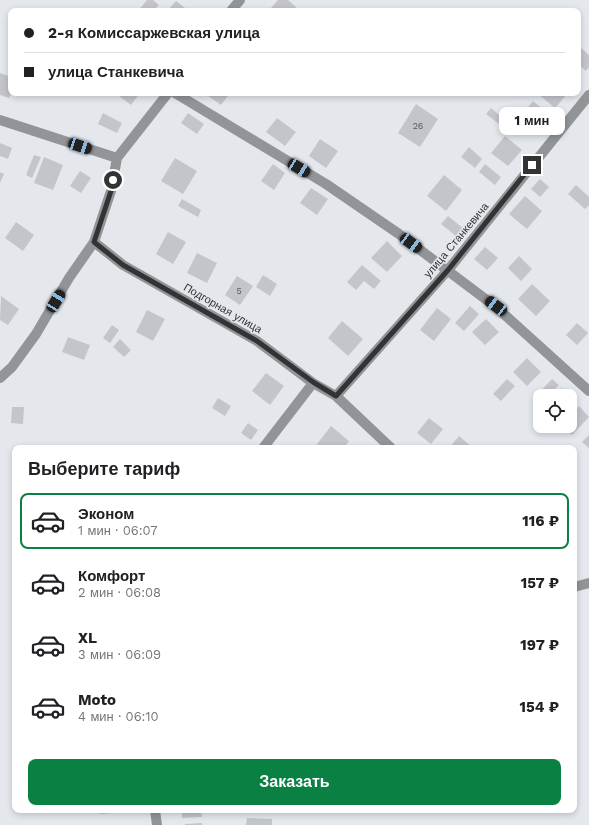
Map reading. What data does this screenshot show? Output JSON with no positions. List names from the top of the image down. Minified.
{"streets":{"street":["улица Станкевича","Подгорная улица"]},"crossings":[["улица Станкевича","Подгорная улица"]],"house_numbers":["26","5"],"page":{"banner":["2-я Комиссаржевская улица","улица Станкевича"],"bubble":"1 мин","heading":"Выберите тариф","list":[{"name":"Эконом","note":"1 мин · 06:07","value":"116 ₽"},{"name":"Комфорт","note":"2 мин · 06:08","value":"157 ₽"},{"name":"XL","note":"3 мин · 06:09","value":"197 ₽"},{"name":"Moto","note":"4 мин · 06:10","value":"154 ₽"}],"buttons":"Заказать"}}
